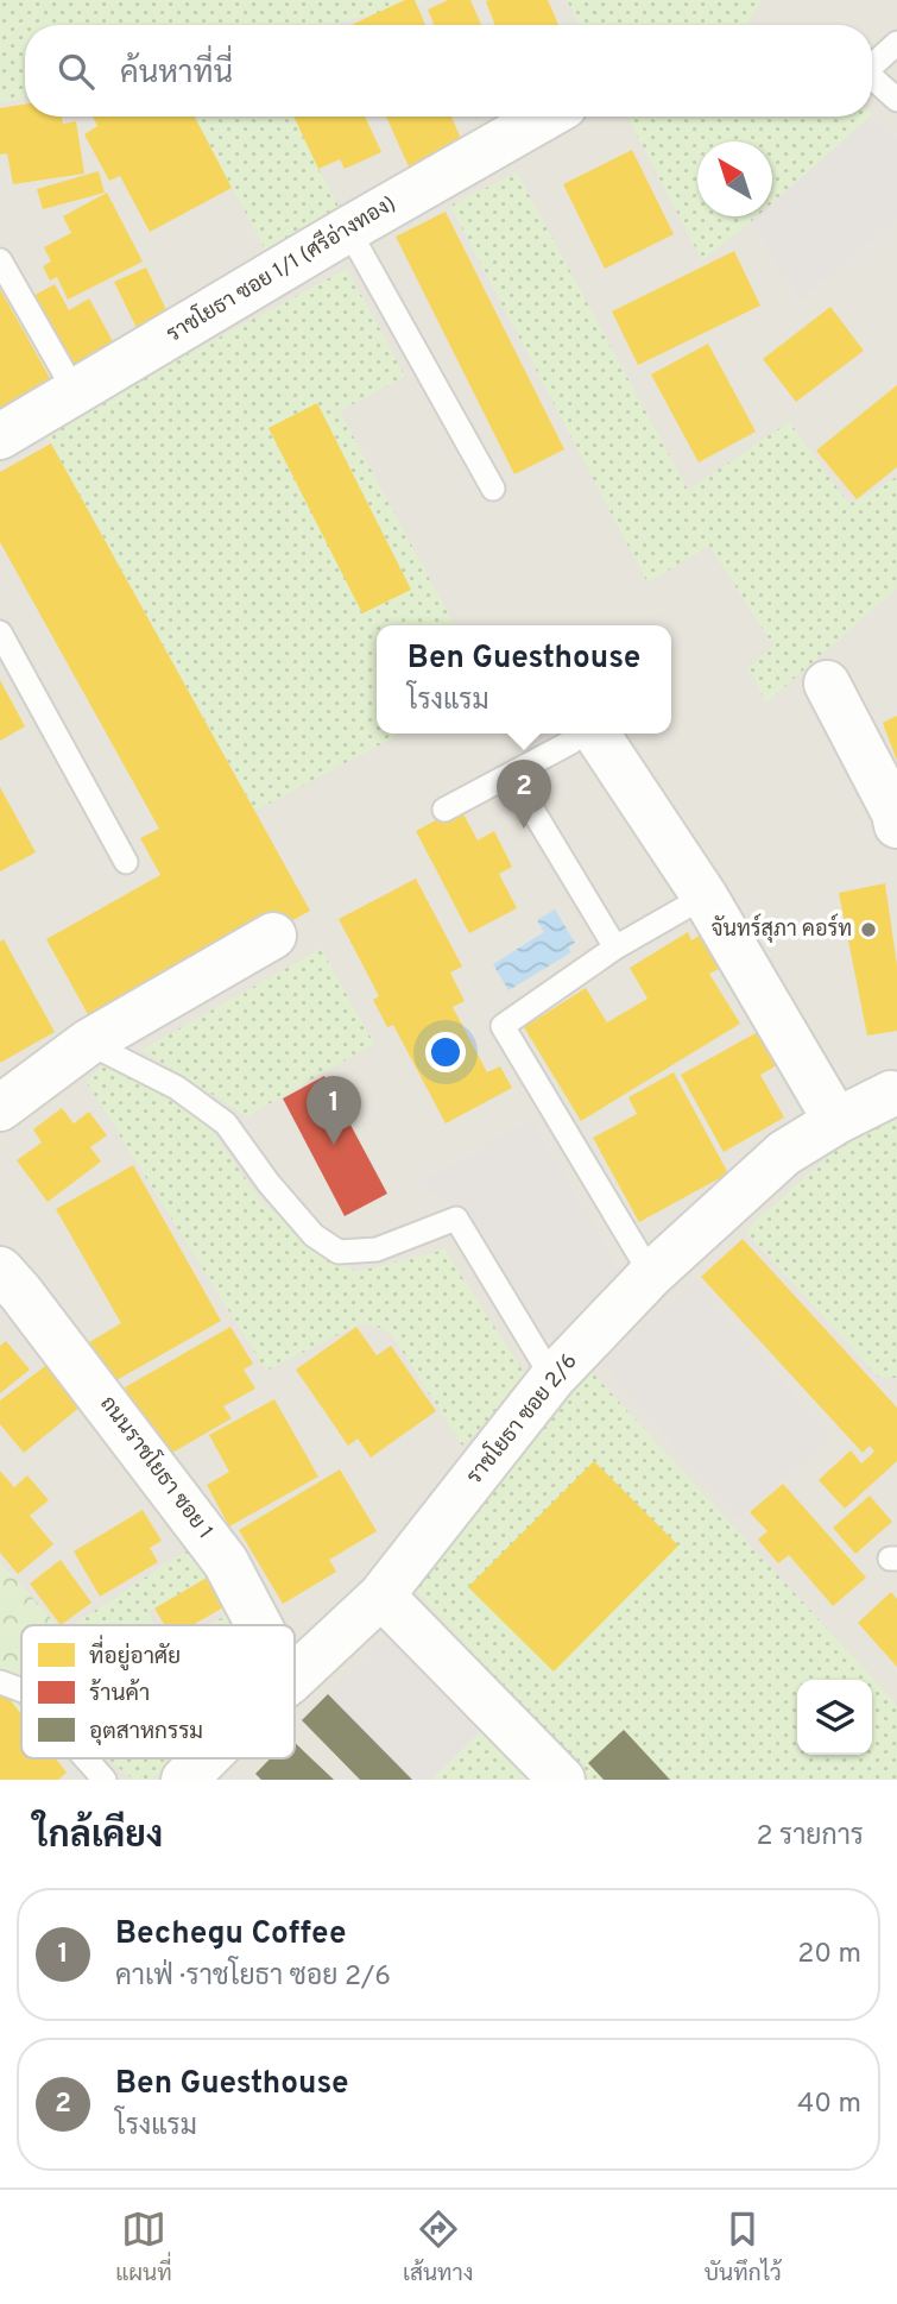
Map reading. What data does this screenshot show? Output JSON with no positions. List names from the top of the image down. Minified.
{"streets":{"street":["ราชโยธา ซอย 1/1 (ศรีอ่างทอง)","ราชโยธา ซอย 2/6","ถนนราชโยธา ซอย 1"]},"places":["จันทร์สุภา คอร์ท"],"legend":["ที่อยู่อาศัย","ร้านค้า","อุตสาหกรรม"],"north":"top left","page":{"search":"ค้นหาที่นี่","popup":["Ben Guesthouse","โรงแรม"],"pins":["2","1"],"heading":["ใกล้เคียง","2 รายการ"],"list":[{"mark":"1","name":"Bechegu Coffee","note":"คาเฟ่ · ราชโยธา ซอย 2/6","value":"20 m"},{"mark":"2","name":"Ben Guesthouse","note":"โรงแรม","value":"40 m"}],"nav":["แผนที่","เส้นทาง","บันทึกไว้"]}}
